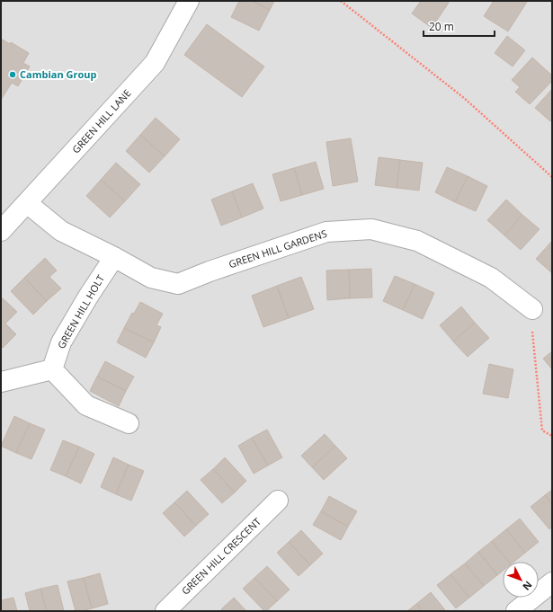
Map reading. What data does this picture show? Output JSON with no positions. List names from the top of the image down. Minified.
{"streets":{"street":["GREEN HILL LANE","GREEN HILL GARDENS","GREEN HILL HOLT","GREEN HILL CRESCENT"]},"crossings":[["GREEN HILL LANE","GREEN HILL GARDENS"],["GREEN HILL GARDENS","GREEN HILL HOLT"]],"places":["Cambian Group"],"scale_bar":"20 m","north":"bottom right"}
